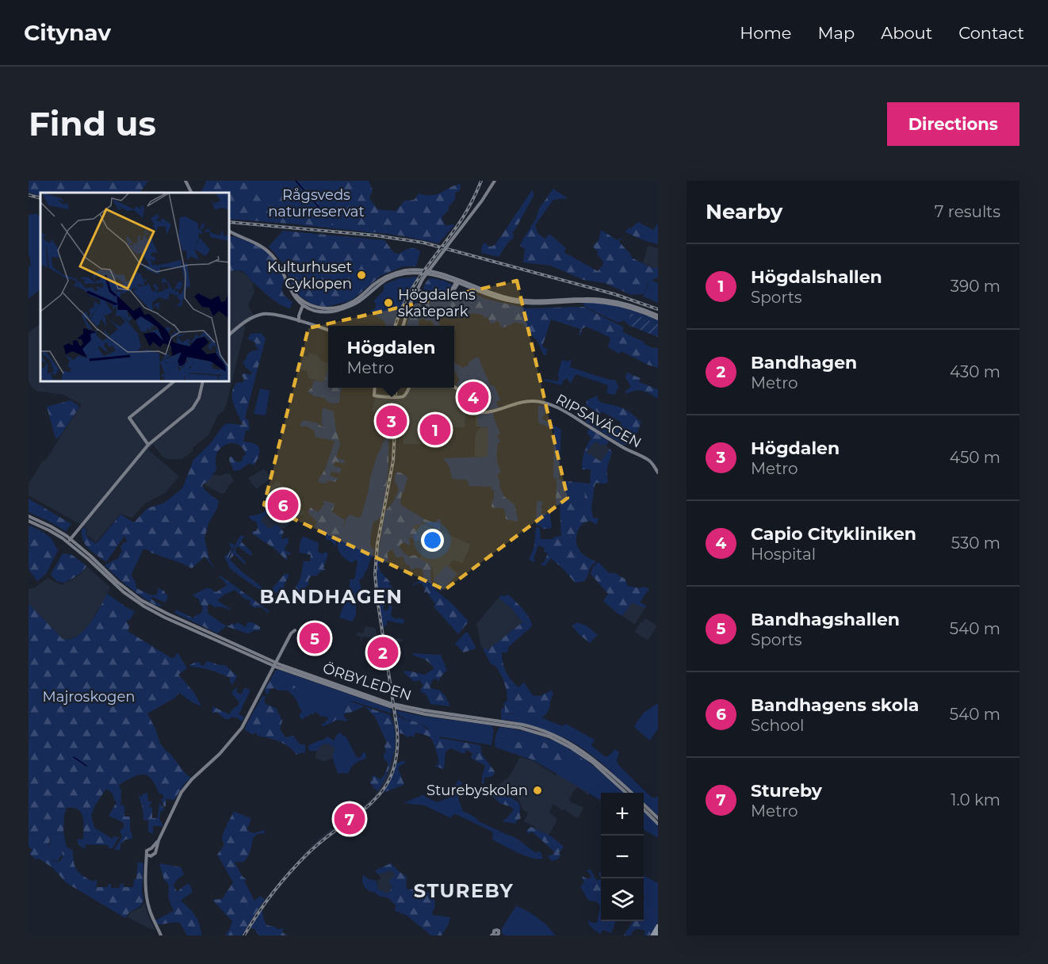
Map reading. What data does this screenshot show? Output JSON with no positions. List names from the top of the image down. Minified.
{"streets":{"main road":["RIPSAVÄGEN","ÖRBYLEDEN"]},"districts":["BANDHAGEN","STUREBY"],"parks":["Rågsveds naturreservat","Majroskogen"],"places":["Kulturhuset Cyklopen","Högdalens skatepark","Sturebyskolan"],"page":{"header":"Citynav","nav":["Home","Map","About","Contact"],"buttons":"Directions","title":"Find us","heading":["Nearby","7 results"],"list":[{"mark":"1","name":"Högdalshallen","note":"Sports","value":"390 m"},{"mark":"2","name":"Bandhagen","note":"Metro","value":"430 m"},{"mark":"3","name":"Högdalen","note":"Metro","value":"450 m"},{"mark":"4","name":"Capio Citykliniken","note":"Hospital","value":"530 m"},{"mark":"5","name":"Bandhagshallen","note":"Sports","value":"540 m"},{"mark":"6","name":"Bandhagens skola","note":"School","value":"540 m"},{"mark":"7","name":"Stureby","note":"Metro","value":"1.0 km"}],"popup":["Högdalen","Metro"],"pins":["4","3","1","6","5","2","7"],"map_buttons":["+","−"]}}
